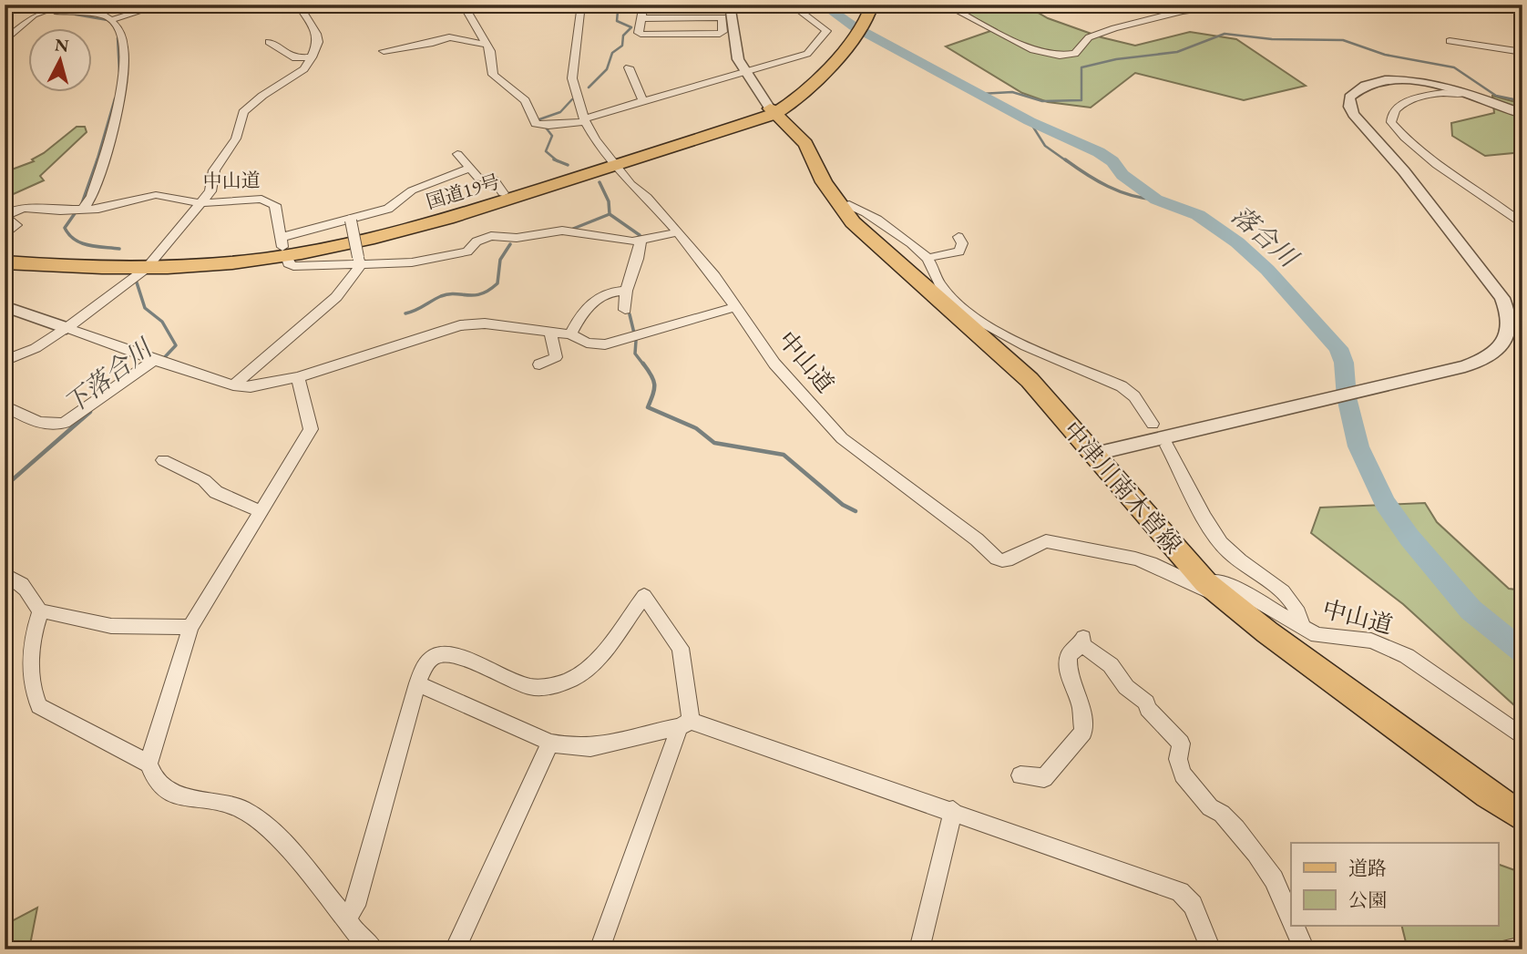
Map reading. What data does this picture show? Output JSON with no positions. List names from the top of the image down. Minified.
{"streets":{"highway":["国道19号"],"main road":["中津川南木曽線"],"street":["中山道"]},"crossings":[["中山道","国道19号"],["中山道","中津川南木曽線"],["国道19号","中津川南木曽線"]],"water":["落合川","下落合川"],"legend":["道路","公園"],"north":"top"}
